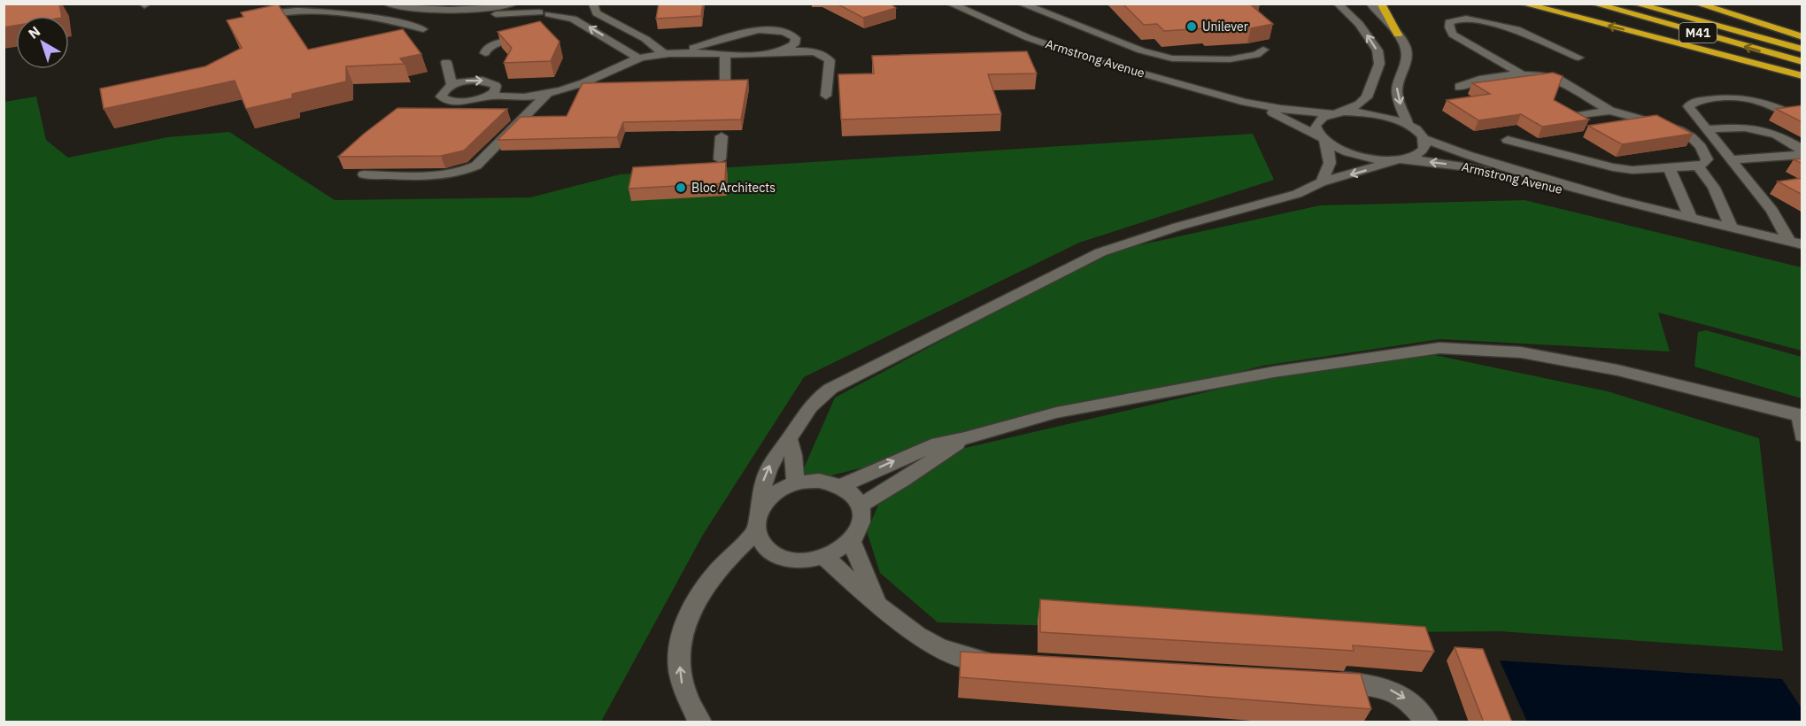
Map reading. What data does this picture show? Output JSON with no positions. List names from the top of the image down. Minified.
{"streets":{"highway":["M41"],"street":["Armstrong Avenue"]},"places":["Unilever","Bloc Architects"],"north":"top left"}
